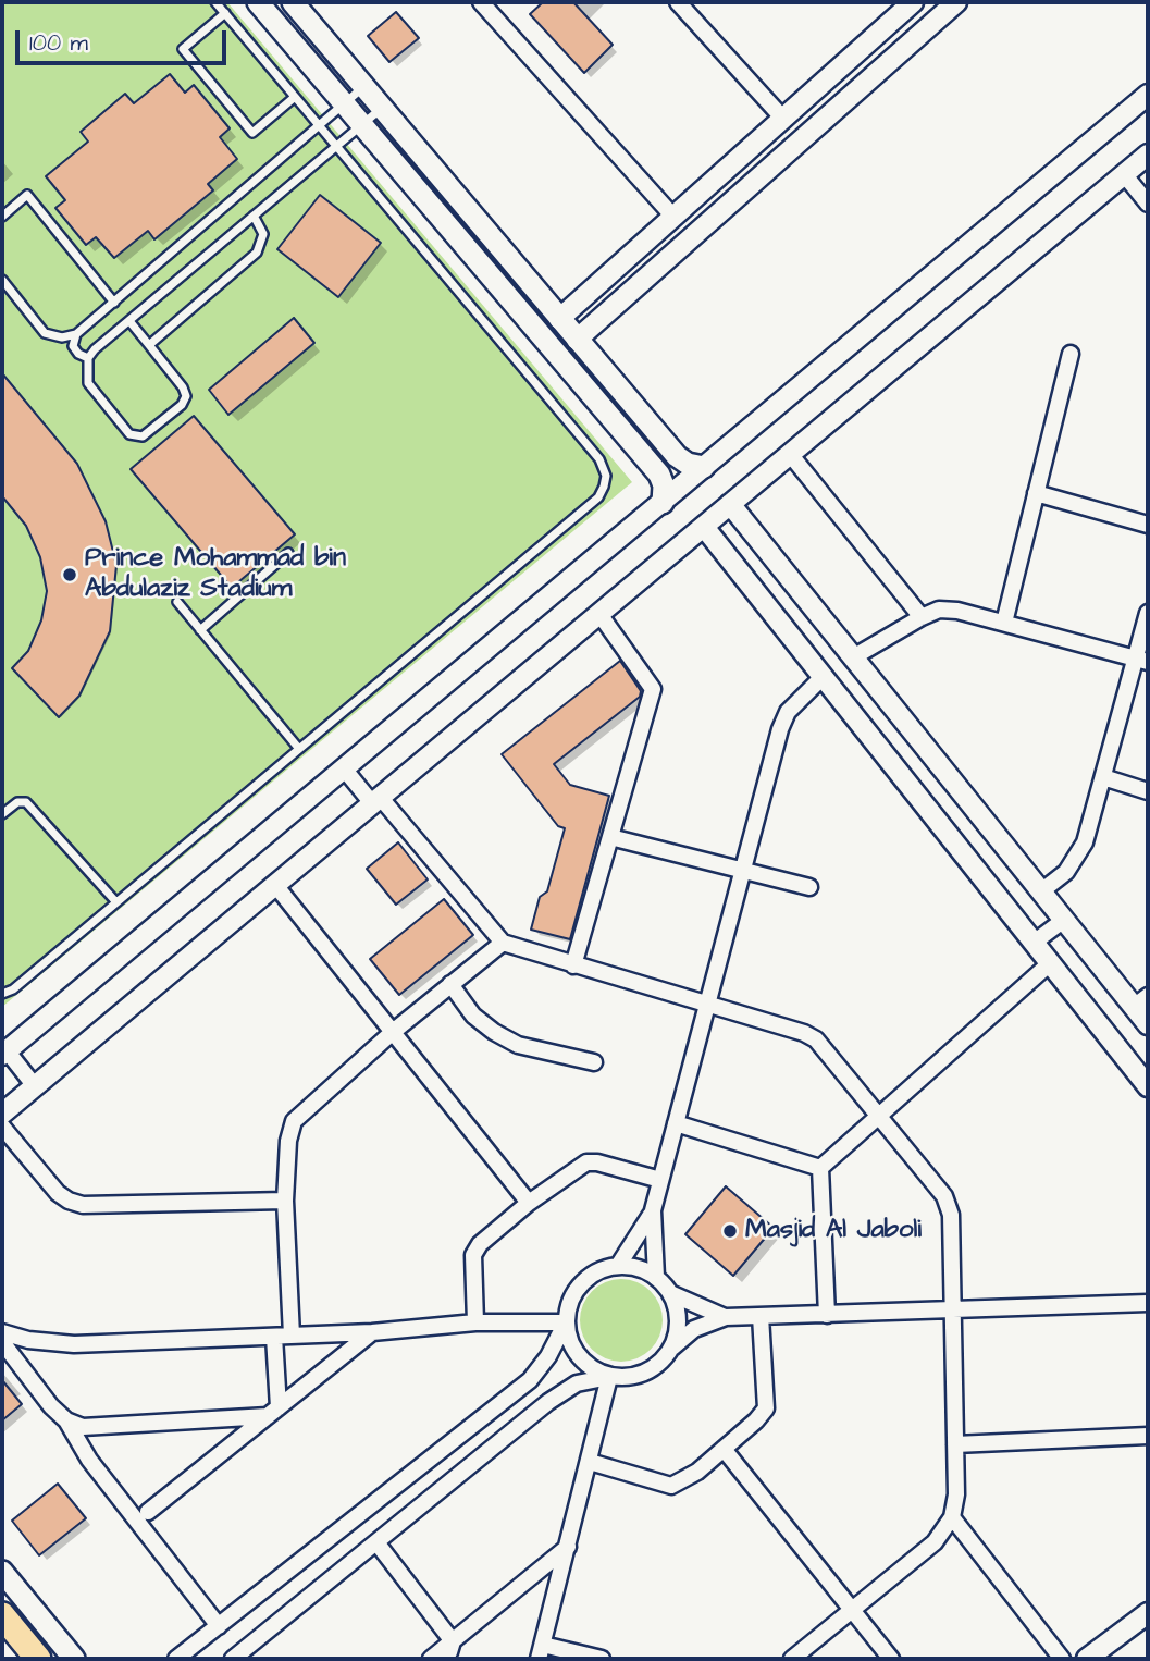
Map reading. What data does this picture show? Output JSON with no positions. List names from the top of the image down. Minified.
{"places":["Prince Mohammad bin Abdulaziz Stadium","Masjid Al Jaboli"],"scale_bar":"100 m"}
